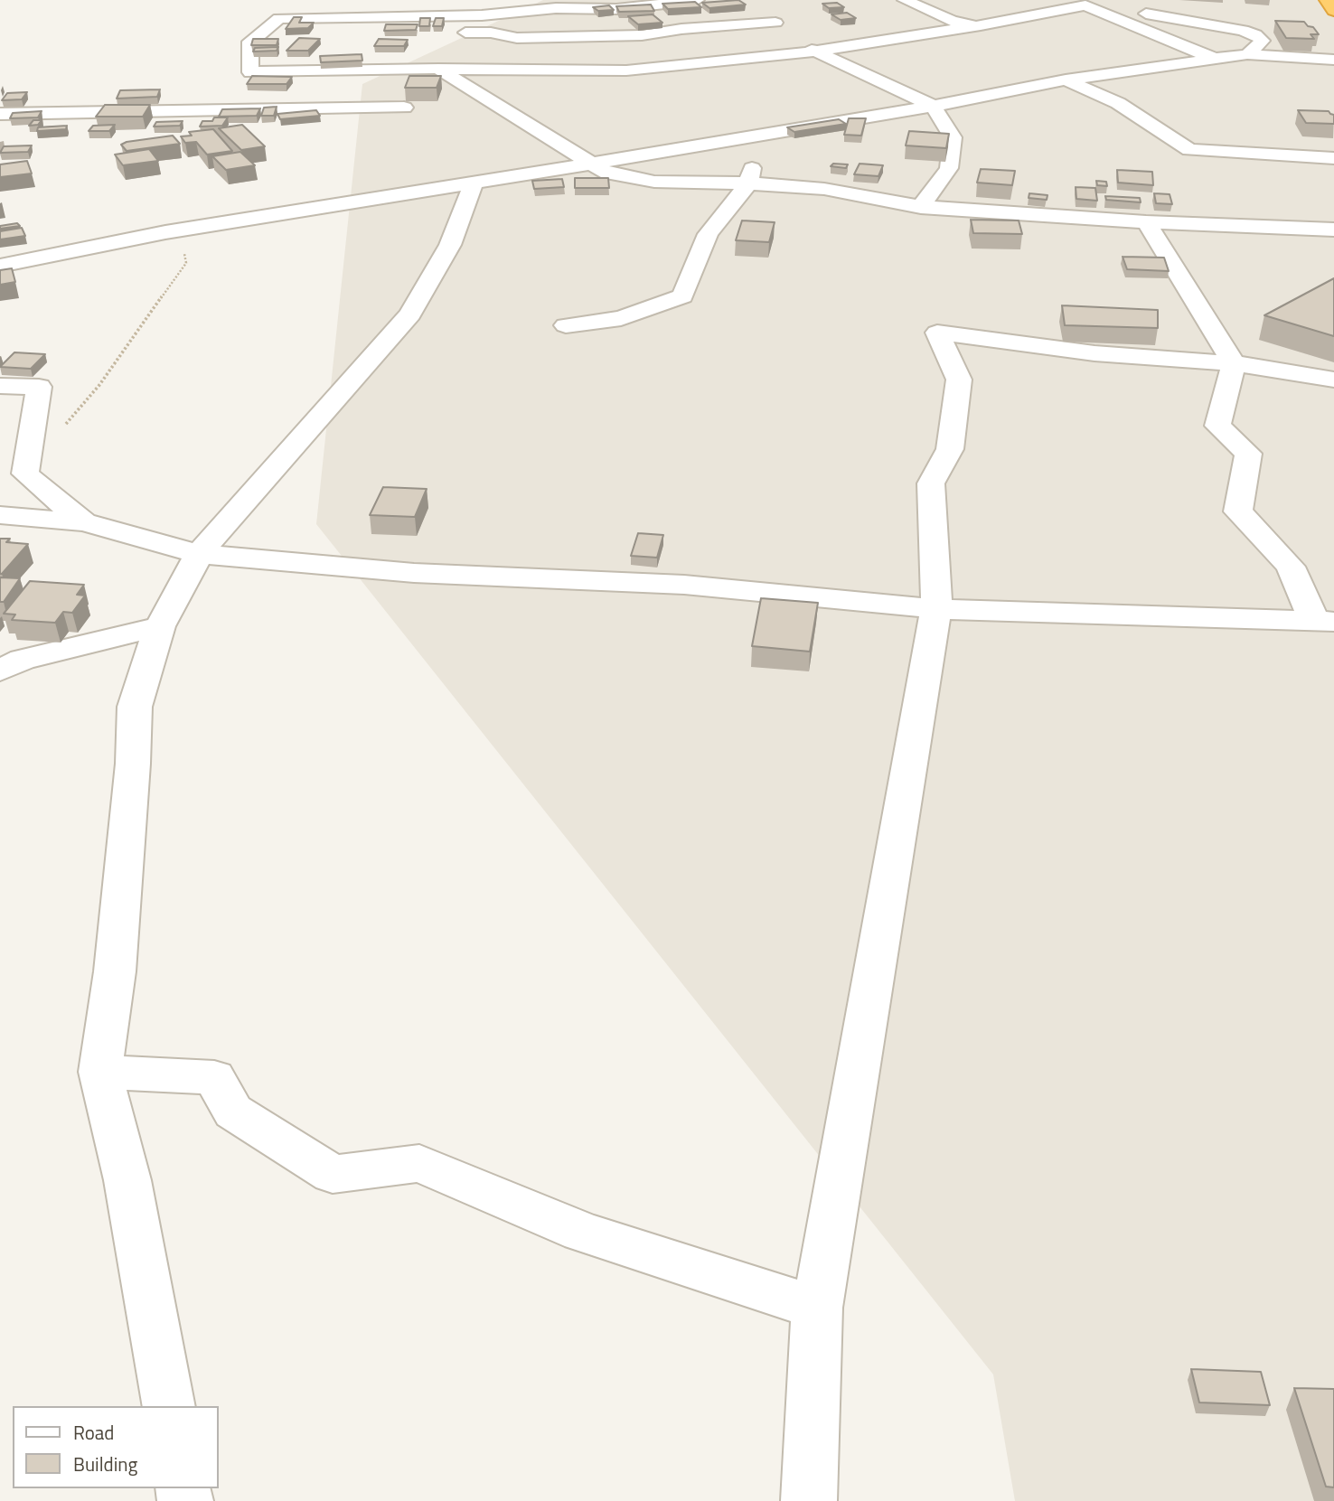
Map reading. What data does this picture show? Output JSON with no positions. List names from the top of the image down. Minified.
{"legend":["Road","Building"]}
